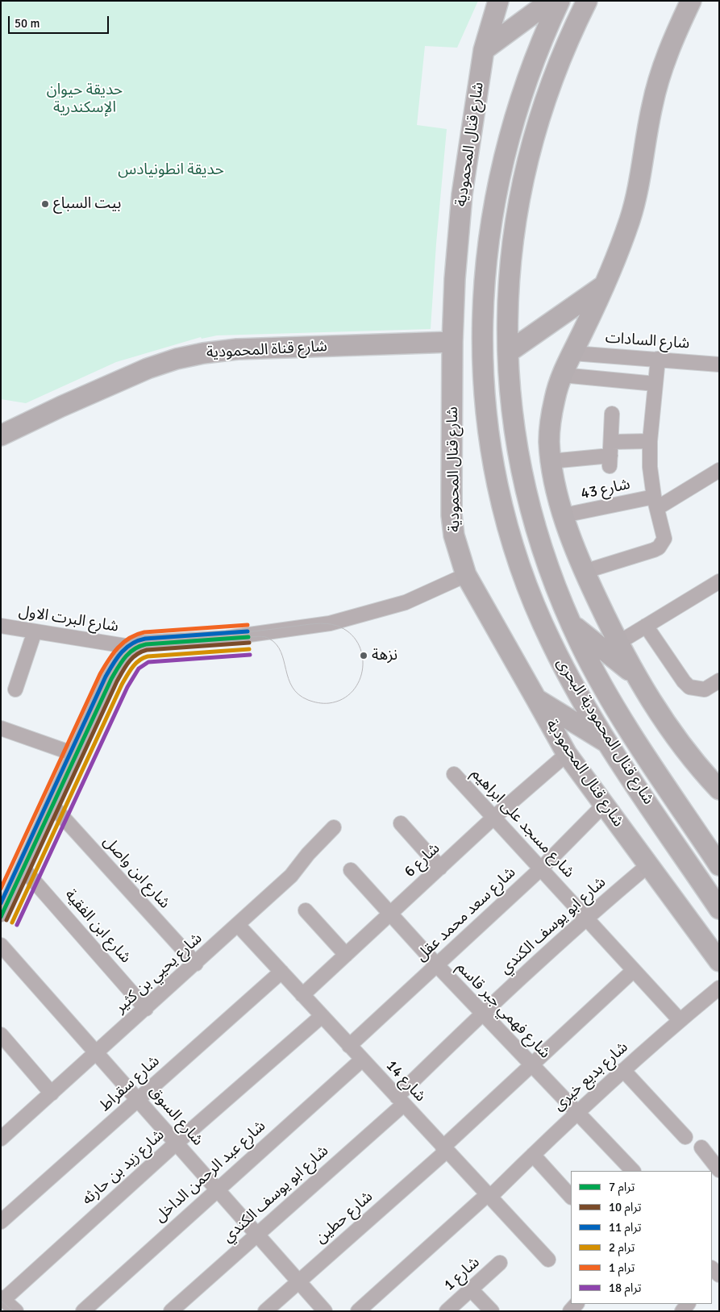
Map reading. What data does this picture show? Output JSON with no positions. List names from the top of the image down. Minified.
{"streets":{"main road":["شارع قنال المحمودية","شارع قناة المحمودية","شارع قنال المحمودية البحرى"],"street":["شارع السادات","شارع 43","شارع البرت الاول","شارع مسجد على ابراهيم","شارع 6","شارع ابن واصل","شارع سعد محمد عقل","شارع ابو يوسف الكندي","شارع ابن الفقية","شارع يحيي بن كثير","شارع فهمي جبر قاسم","شارع بديع خيرى","شارع 14","شارع سقراط","شارع السوق","شارع زيد بن حارثه","شارع عبد الرحمن الداخل","شارع حطين","شارع 1"]},"crossings":[["شارع قنال المحمودية","شارع قناة المحمودية"],["شارع قنال المحمودية","شارع 6"],["شارع قنال المحمودية","شارع سعد محمد عقل"],["شارع قنال المحمودية","شارع ابو يوسف الكندي"],["شارع مسجد على ابراهيم","شارع 6"],["شارع مسجد على ابراهيم","شارع سعد محمد عقل"],["شارع مسجد على ابراهيم","شارع ابو يوسف الكندي"],["شارع مسجد على ابراهيم","شارع بديع خيرى"],["شارع مسجد على ابراهيم","شارع حطين"],["شارع 6","شارع فهمي جبر قاسم"],["شارع 6","شارع 14"],["شارع ابن واصل","شارع يحيي بن كثير"],["شارع سعد محمد عقل","شارع فهمي جبر قاسم"],["شارع سعد محمد عقل","شارع 14"],["شارع ابو يوسف الكندي","شارع فهمي جبر قاسم"],["شارع ابو يوسف الكندي","شارع 14"],["شارع ابو يوسف الكندي","شارع السوق"],["شارع ابن الفقية","شارع يحيي بن كثير"],["شارع يحيي بن كثير","شارع 14"],["شارع يحيي بن كثير","شارع السوق"],["شارع فهمي جبر قاسم","شارع بديع خيرى"],["شارع فهمي جبر قاسم","شارع حطين"],["شارع بديع خيرى","شارع 14"],["شارع 14","شارع سقراط"],["شارع 14","شارع زيد بن حارثه"],["شارع 14","شارع عبد الرحمن الداخل"],["شارع 14","شارع حطين"],["شارع سقراط","شارع السوق"],["شارع السوق","شارع زيد بن حارثه"],["شارع السوق","شارع عبد الرحمن الداخل"],["شارع السوق","شارع حطين"]],"parks":["حديقة حيوان الإسكندرية","حديقة انطونيادس"],"places":["بيت السباع","نزهة"],"lines":["tram line 1","tram line 11","tram line 7","tram line 10","tram line 2","tram line 18"],"legend":["ترام 7","ترام 10","ترام 11","ترام 2","ترام 1","ترام 18"],"scale_bar":"50 m"}
